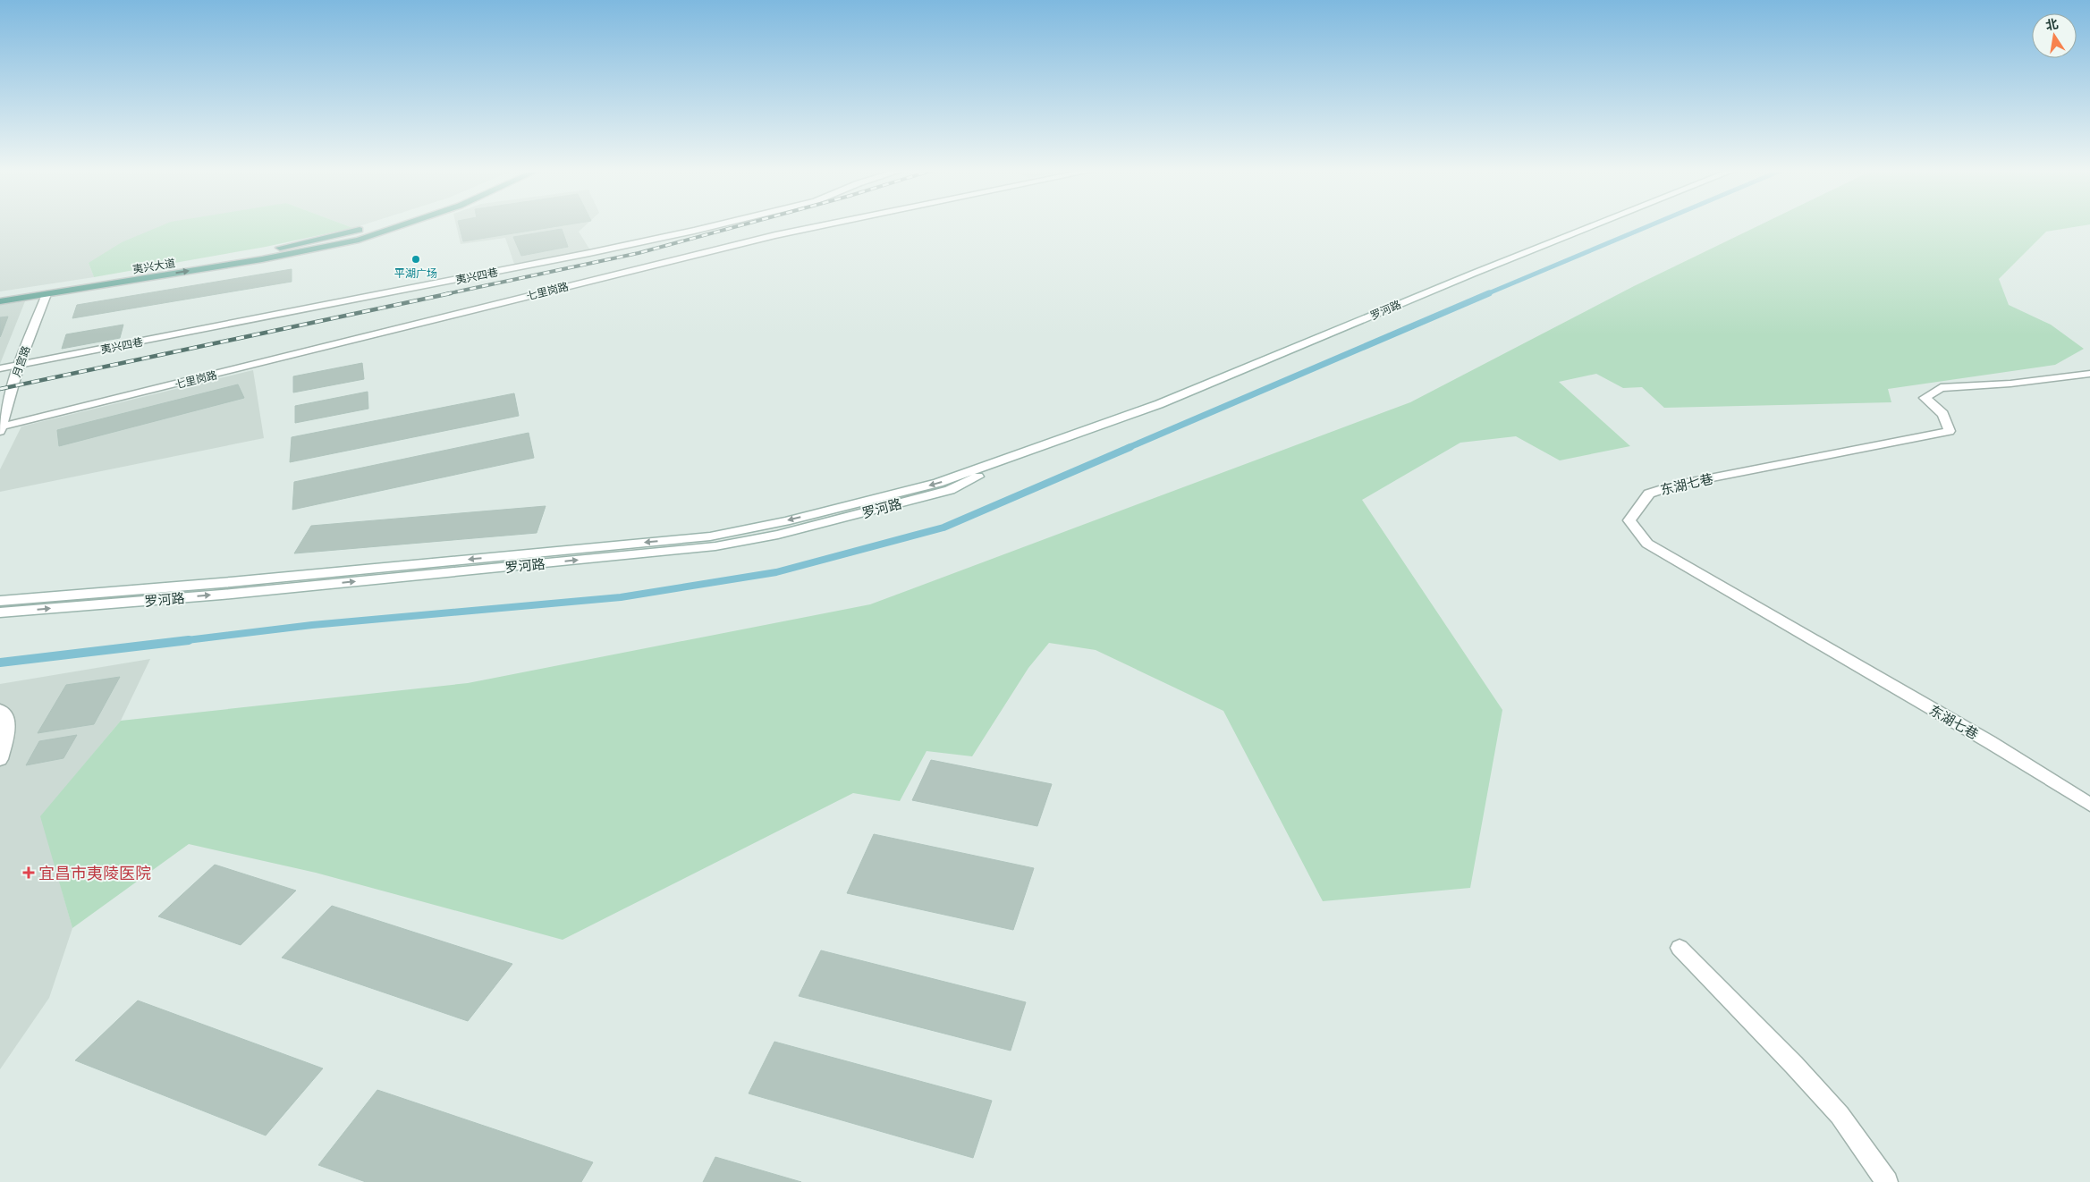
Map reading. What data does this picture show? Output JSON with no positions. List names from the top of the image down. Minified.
{"streets":{"main road":["夷兴大道"],"street":["夷兴四巷","七里岗路","罗河路","月宫路","东湖七巷"]},"crossings":[["夷兴大道","月宫路"],["夷兴四巷","月宫路"],["七里岗路","月宫路"]],"places":{"other":["平湖广场"],"health":["宜昌市夷陵医院"]},"north":"top"}
